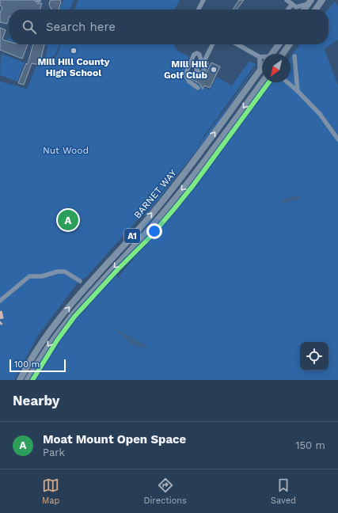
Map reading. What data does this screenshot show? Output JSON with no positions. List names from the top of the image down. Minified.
{"streets":{"highway":["BARNET WAY","A1"]},"parks":["Nut Wood"],"places":["Mill Hill County High School","Mill Hill Golf Club"],"scale_bar":"100 m","north":"bottom left","page":{"search":"Search here","pins":"A","scale":"100 m","heading":"Nearby","list":[{"mark":"A","name":"Moat Mount Open Space","note":"Park","value":"150 m"}],"nav":["Map","Directions","Saved"]}}
